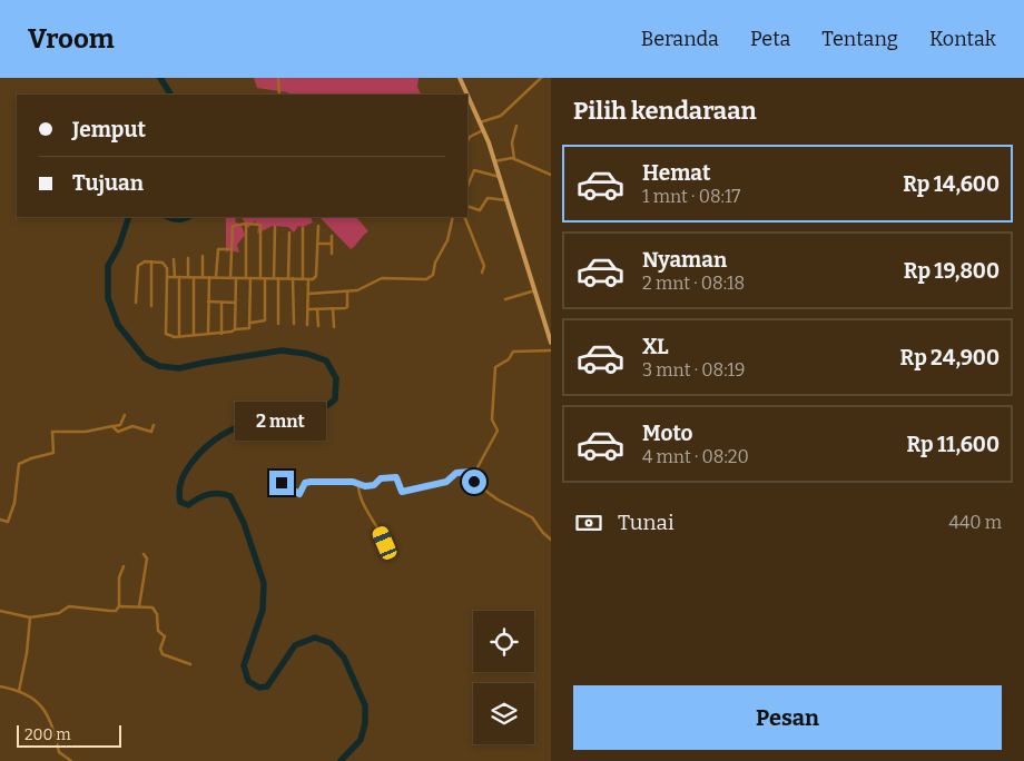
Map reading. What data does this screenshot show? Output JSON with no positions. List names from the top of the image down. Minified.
{"scale_bar":"200 m","page":{"header":"Vroom","nav":["Beranda","Peta","Tentang","Kontak"],"heading":"Pilih kendaraan","banner":["Jemput","Tujuan"],"list":[{"name":"Hemat","note":"1 mnt · 08:17","value":"Rp 14,600"},{"name":"Nyaman","note":"2 mnt · 08:18","value":"Rp 19,800"},{"name":"XL","note":"3 mnt · 08:19","value":"Rp 24,900"},{"name":"Moto","note":"4 mnt · 08:20","value":"Rp 11,600"}],"bubble":"2 mnt","pay":["Tunai","440 m"],"buttons":"Pesan","scale":"200 m"}}
